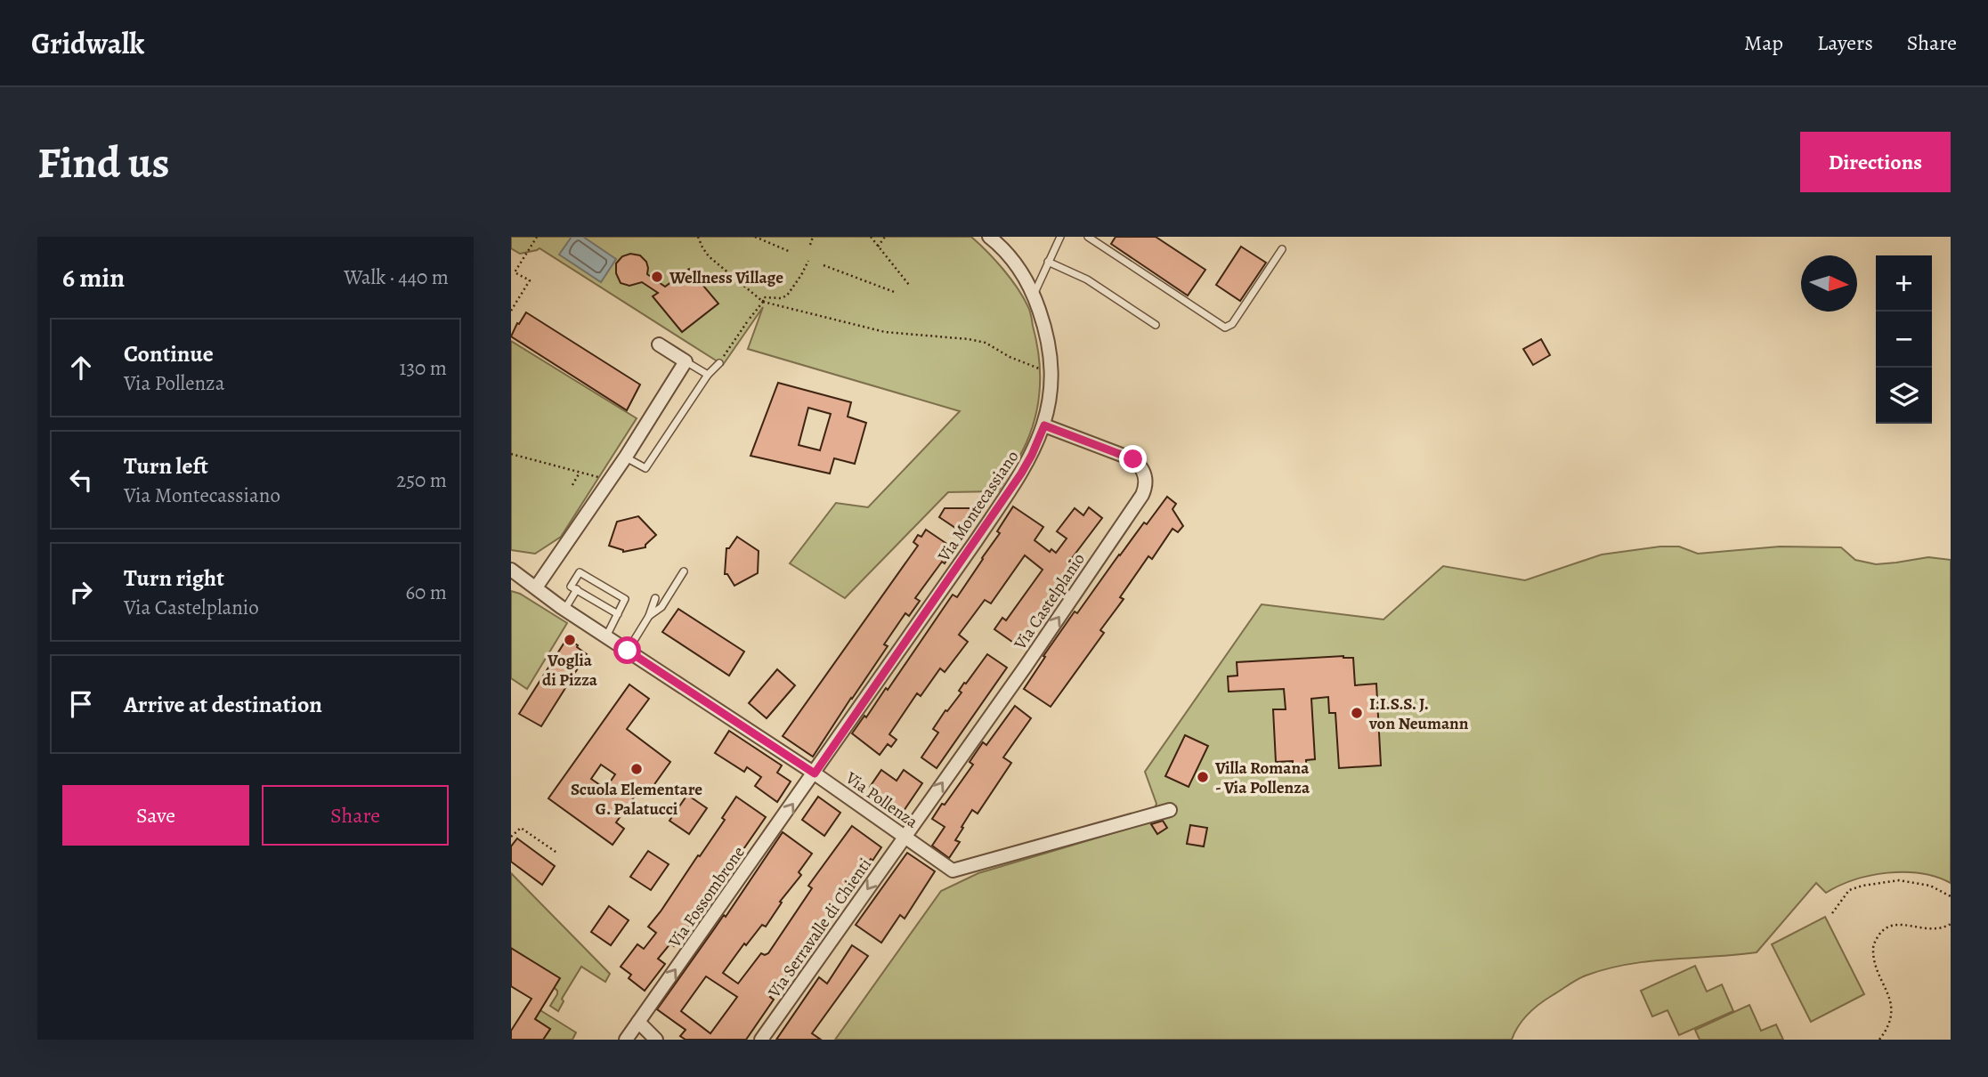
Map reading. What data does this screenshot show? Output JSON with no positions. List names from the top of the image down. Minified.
{"streets":{"street":["Via Montecassiano","Via Castelplanio","Via Pollenza","Via Fossombrone","Via Serravalle di Chienti"]},"crossings":[["Via Montecassiano","Via Castelplanio"],["Via Montecassiano","Via Pollenza"],["Via Montecassiano","Via Fossombrone"],["Via Castelplanio","Via Pollenza"],["Via Castelplanio","Via Serravalle di Chienti"],["Via Pollenza","Via Fossombrone"],["Via Pollenza","Via Serravalle di Chienti"]],"one_way":["Via Fossombrone","Via Serravalle di Chienti"],"places":["Wellness Village","Voglia di Pizza","I.I.S.S. J. von Neumann","Scuola Elementare G. Palatucci","Villa Romana - Via Pollenza"],"north":"right","page":{"header":"Gridwalk","nav":["Map","Layers","Share"],"buttons":["Directions",["Save","Share"]],"title":"Find us","heading":["6 min","Walk · 440 m"],"map_buttons":["+","−"],"list":[["Continue","Via Pollenza","130 m"],["Turn left","Via Montecassiano","250 m"],["Turn right","Via Castelplanio","60 m"],"Arrive at destination"]}}
